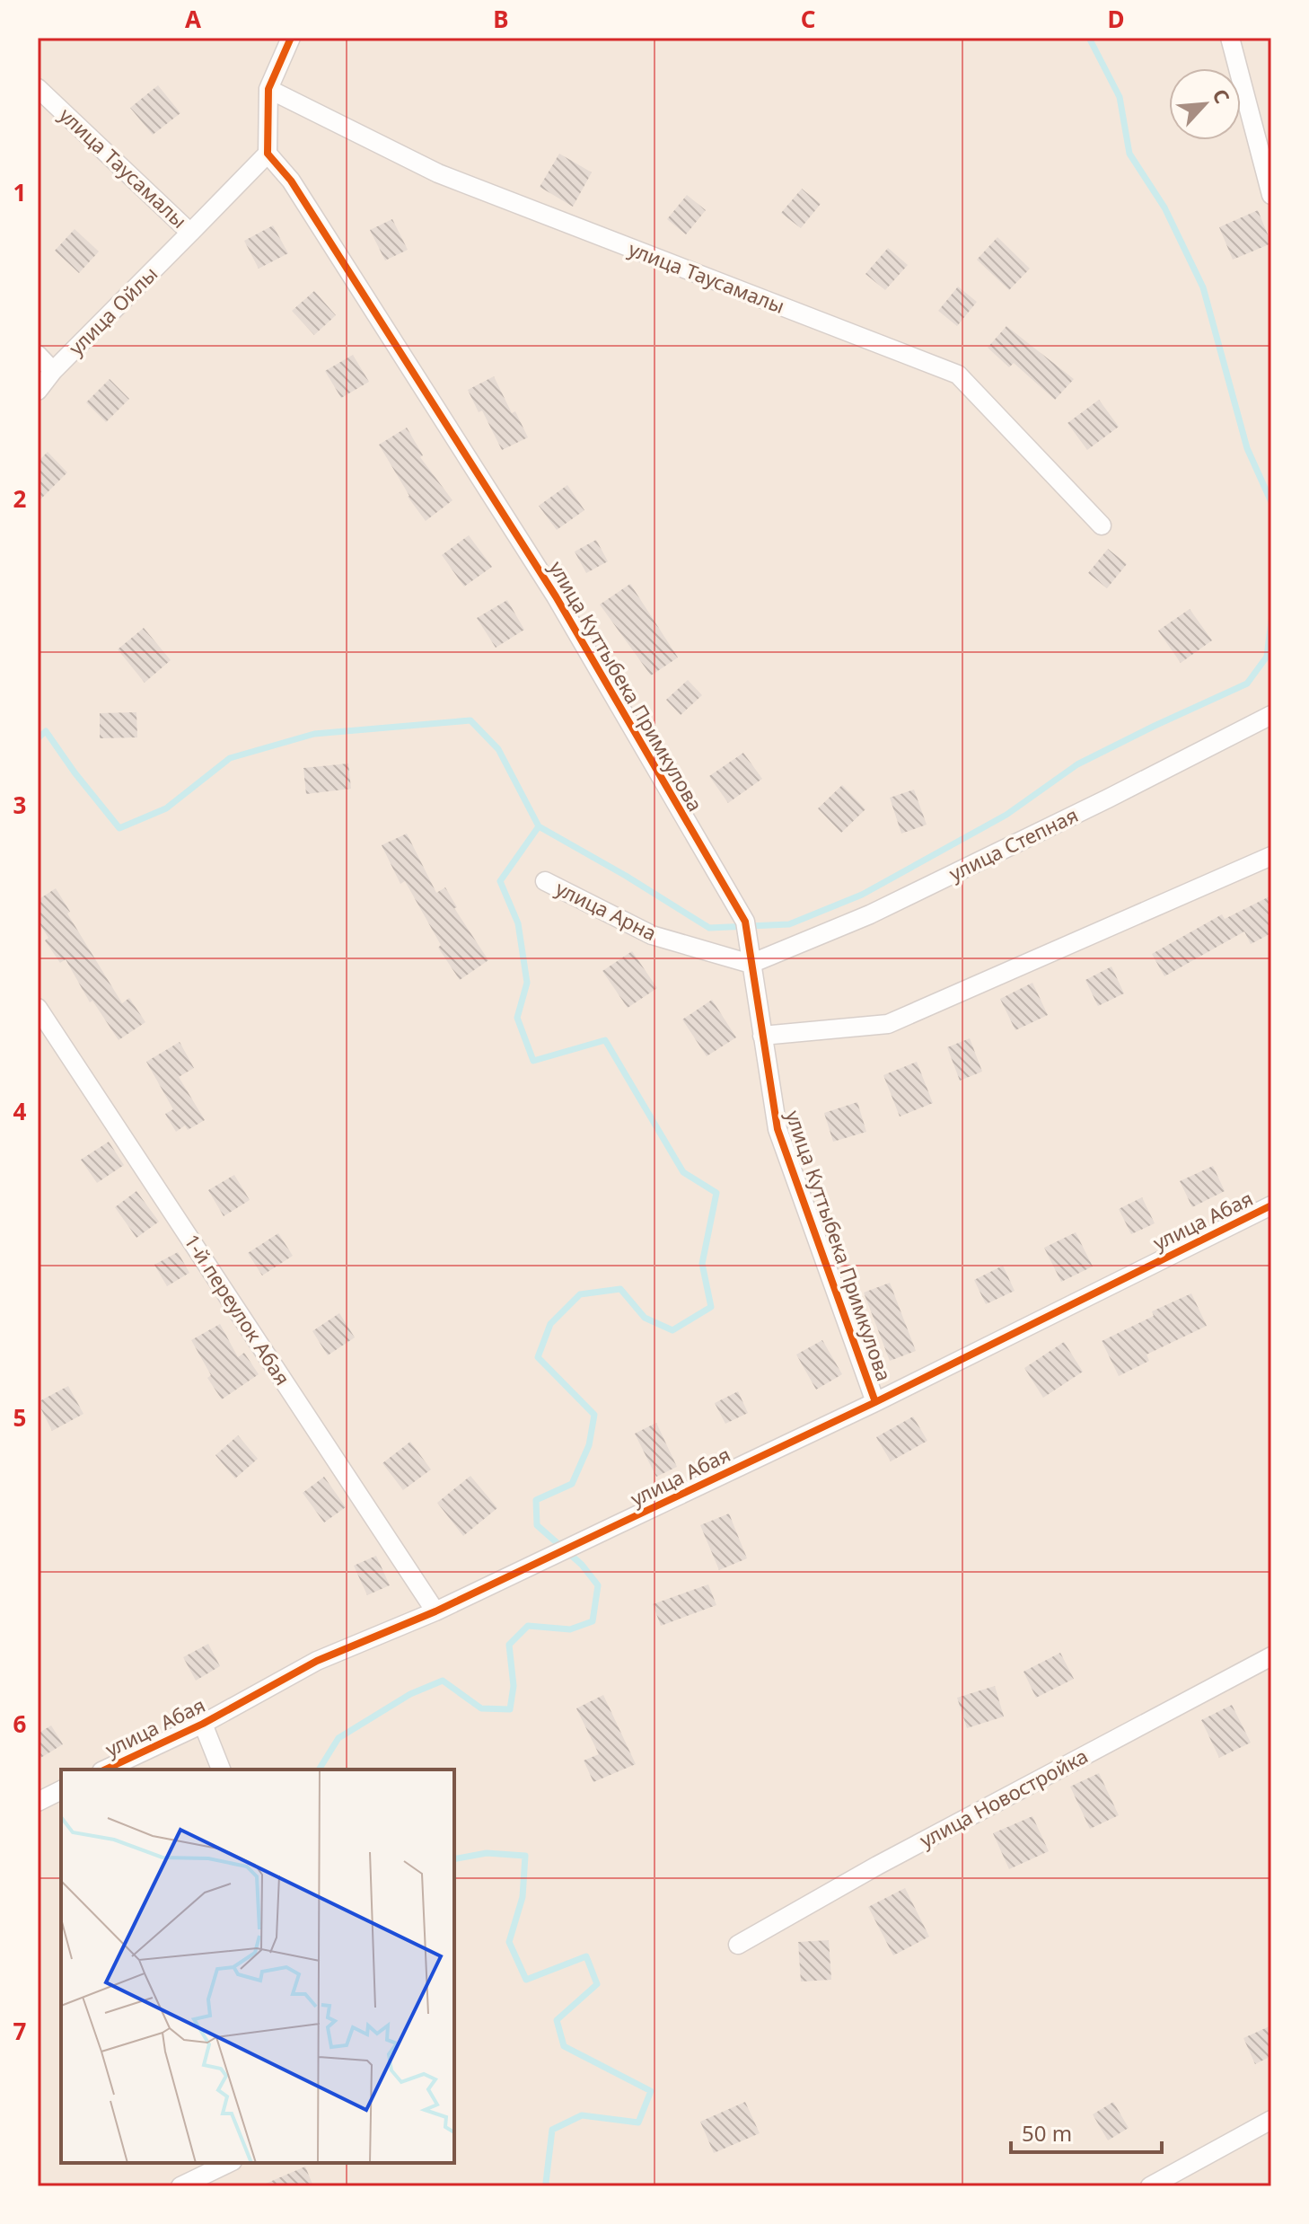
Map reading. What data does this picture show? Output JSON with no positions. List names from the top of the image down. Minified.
{"streets":{"street":["улица Таусамалы","улица Ойлы","улица Куттыбека Примкулова","улица Степная","улица Арна","улица Абая","1-й переулок Абая","улица Новостройка"]},"crossings":[["улица Таусамалы","улица Ойлы"],["улица Таусамалы","улица Куттыбека Примкулова"],["улица Куттыбека Примкулова","улица Степная"],["улица Куттыбека Примкулова","улица Арна"],["улица Куттыбека Примкулова","улица Абая"],["улица Степная","улица Арна"],["улица Абая","1-й переулок Абая"]],"scale_bar":"50 m","north":"top right","grid":{"columns":["A","B","C","D"],"rows":["1","2","3","4","5","6","7"]}}
